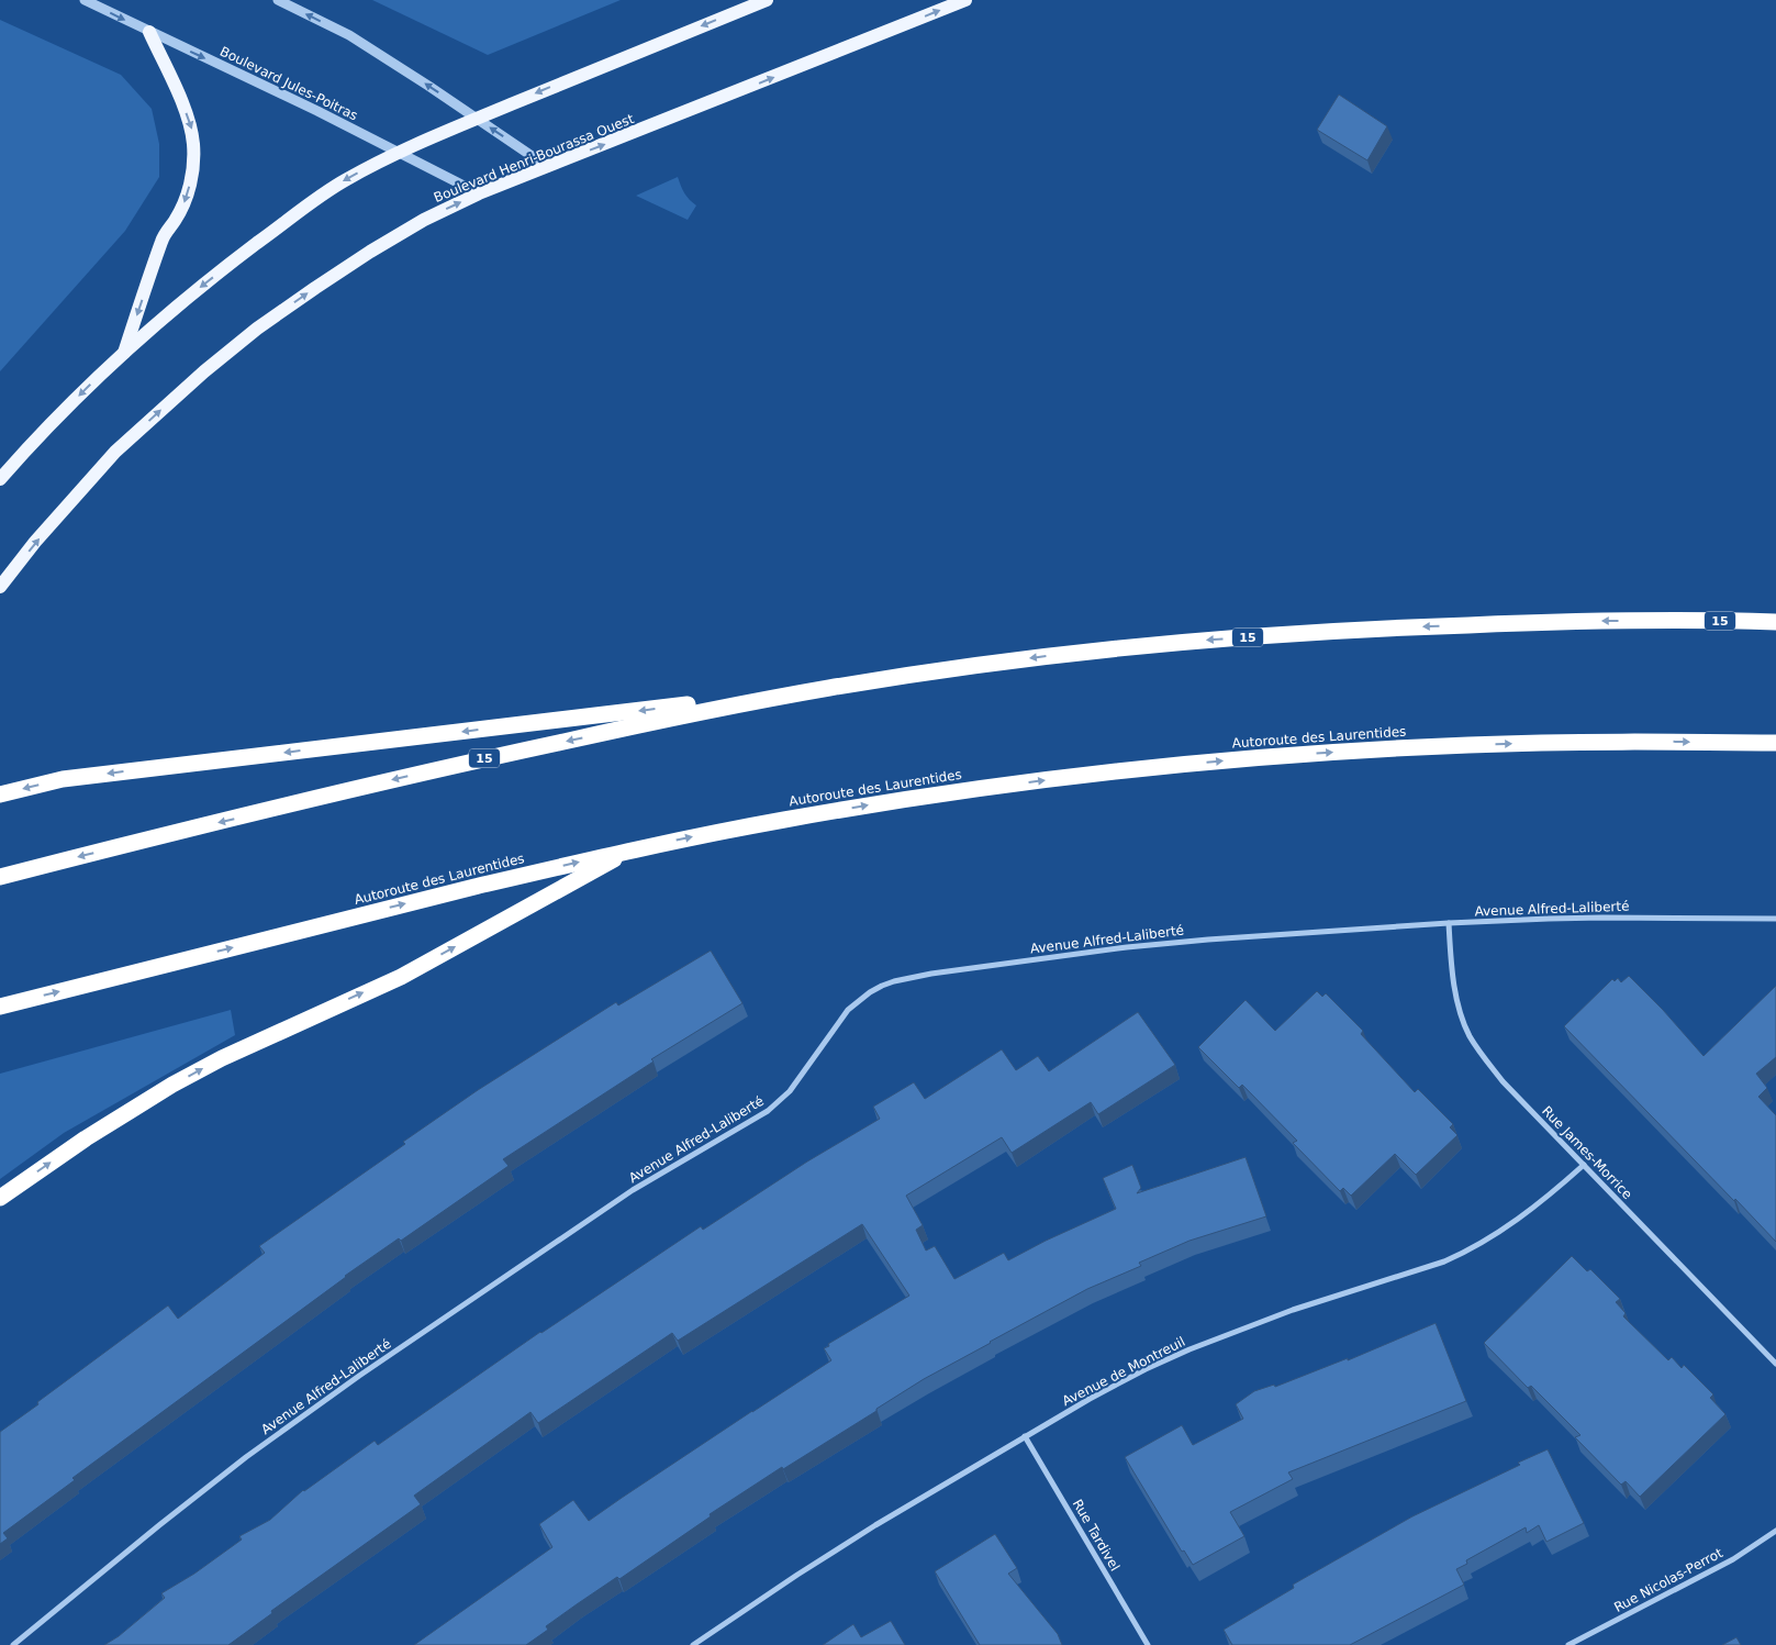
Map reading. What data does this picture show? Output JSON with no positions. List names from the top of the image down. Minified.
{"streets":{"highway":["15","Autoroute des Laurentides"],"main road":["Boulevard Henri-Bourassa Ouest"],"street":["Boulevard Jules-Poitras","Avenue Alfred-Laliberté","Rue James-Morrice","Avenue de Montreuil","Rue Tardivel","Rue Nicolas-Perrot"]},"crossings":[["Boulevard Jules-Poitras","Boulevard Henri-Bourassa Ouest"],["Avenue Alfred-Laliberté","Rue James-Morrice"],["Rue James-Morrice","Avenue de Montreuil"],["Avenue de Montreuil","Rue Tardivel"]]}
